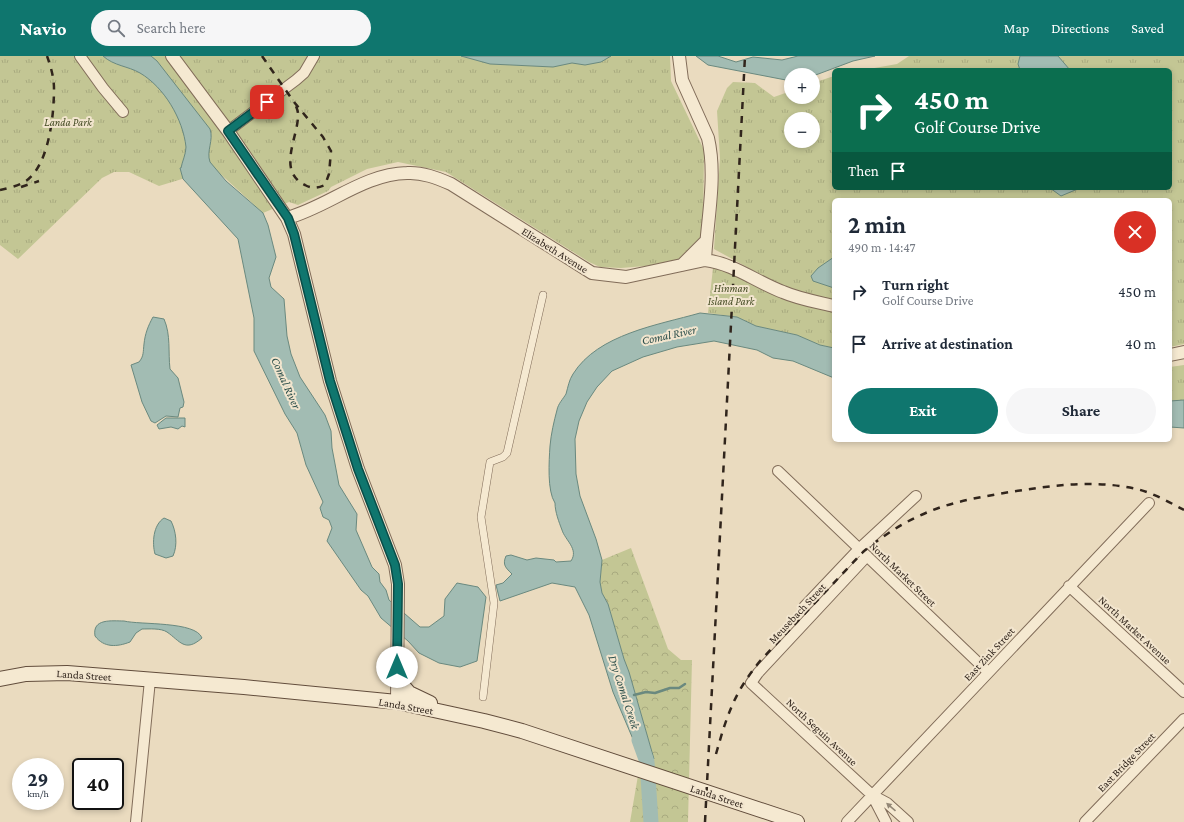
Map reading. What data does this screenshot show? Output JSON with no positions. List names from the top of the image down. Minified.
{"streets":{"main road":["Landa Street"],"street":["Elizabeth Avenue","North Market Street","Meusebach Street","North Market Avenue","East Zink Street","North Seguin Avenue","East Bridge Street"]},"crossings":[["North Market Street","Meusebach Street"],["North Market Street","East Zink Street"],["Meusebach Street","North Seguin Avenue"],["North Market Avenue","East Zink Street"],["East Zink Street","North Seguin Avenue"]],"water":["Comal River","Dry Comal Creek"],"parks":["Landa Park","Hinman Island Park"],"page":{"header":"Navio","search":"Search here","nav":["Map","Directions","Saved"],"map_buttons":["+","−"],"turn":["450 m","Golf Course Drive"],"then":"Then","heading":["2 min","490 m · 14:47"],"list":[{"name":"Turn right","note":"Golf Course Drive","value":"450 m"},{"name":"Arrive at destination","value":"40 m"}],"buttons":["Exit","Share"],"speed":"29 km/h","limit":"40"}}
